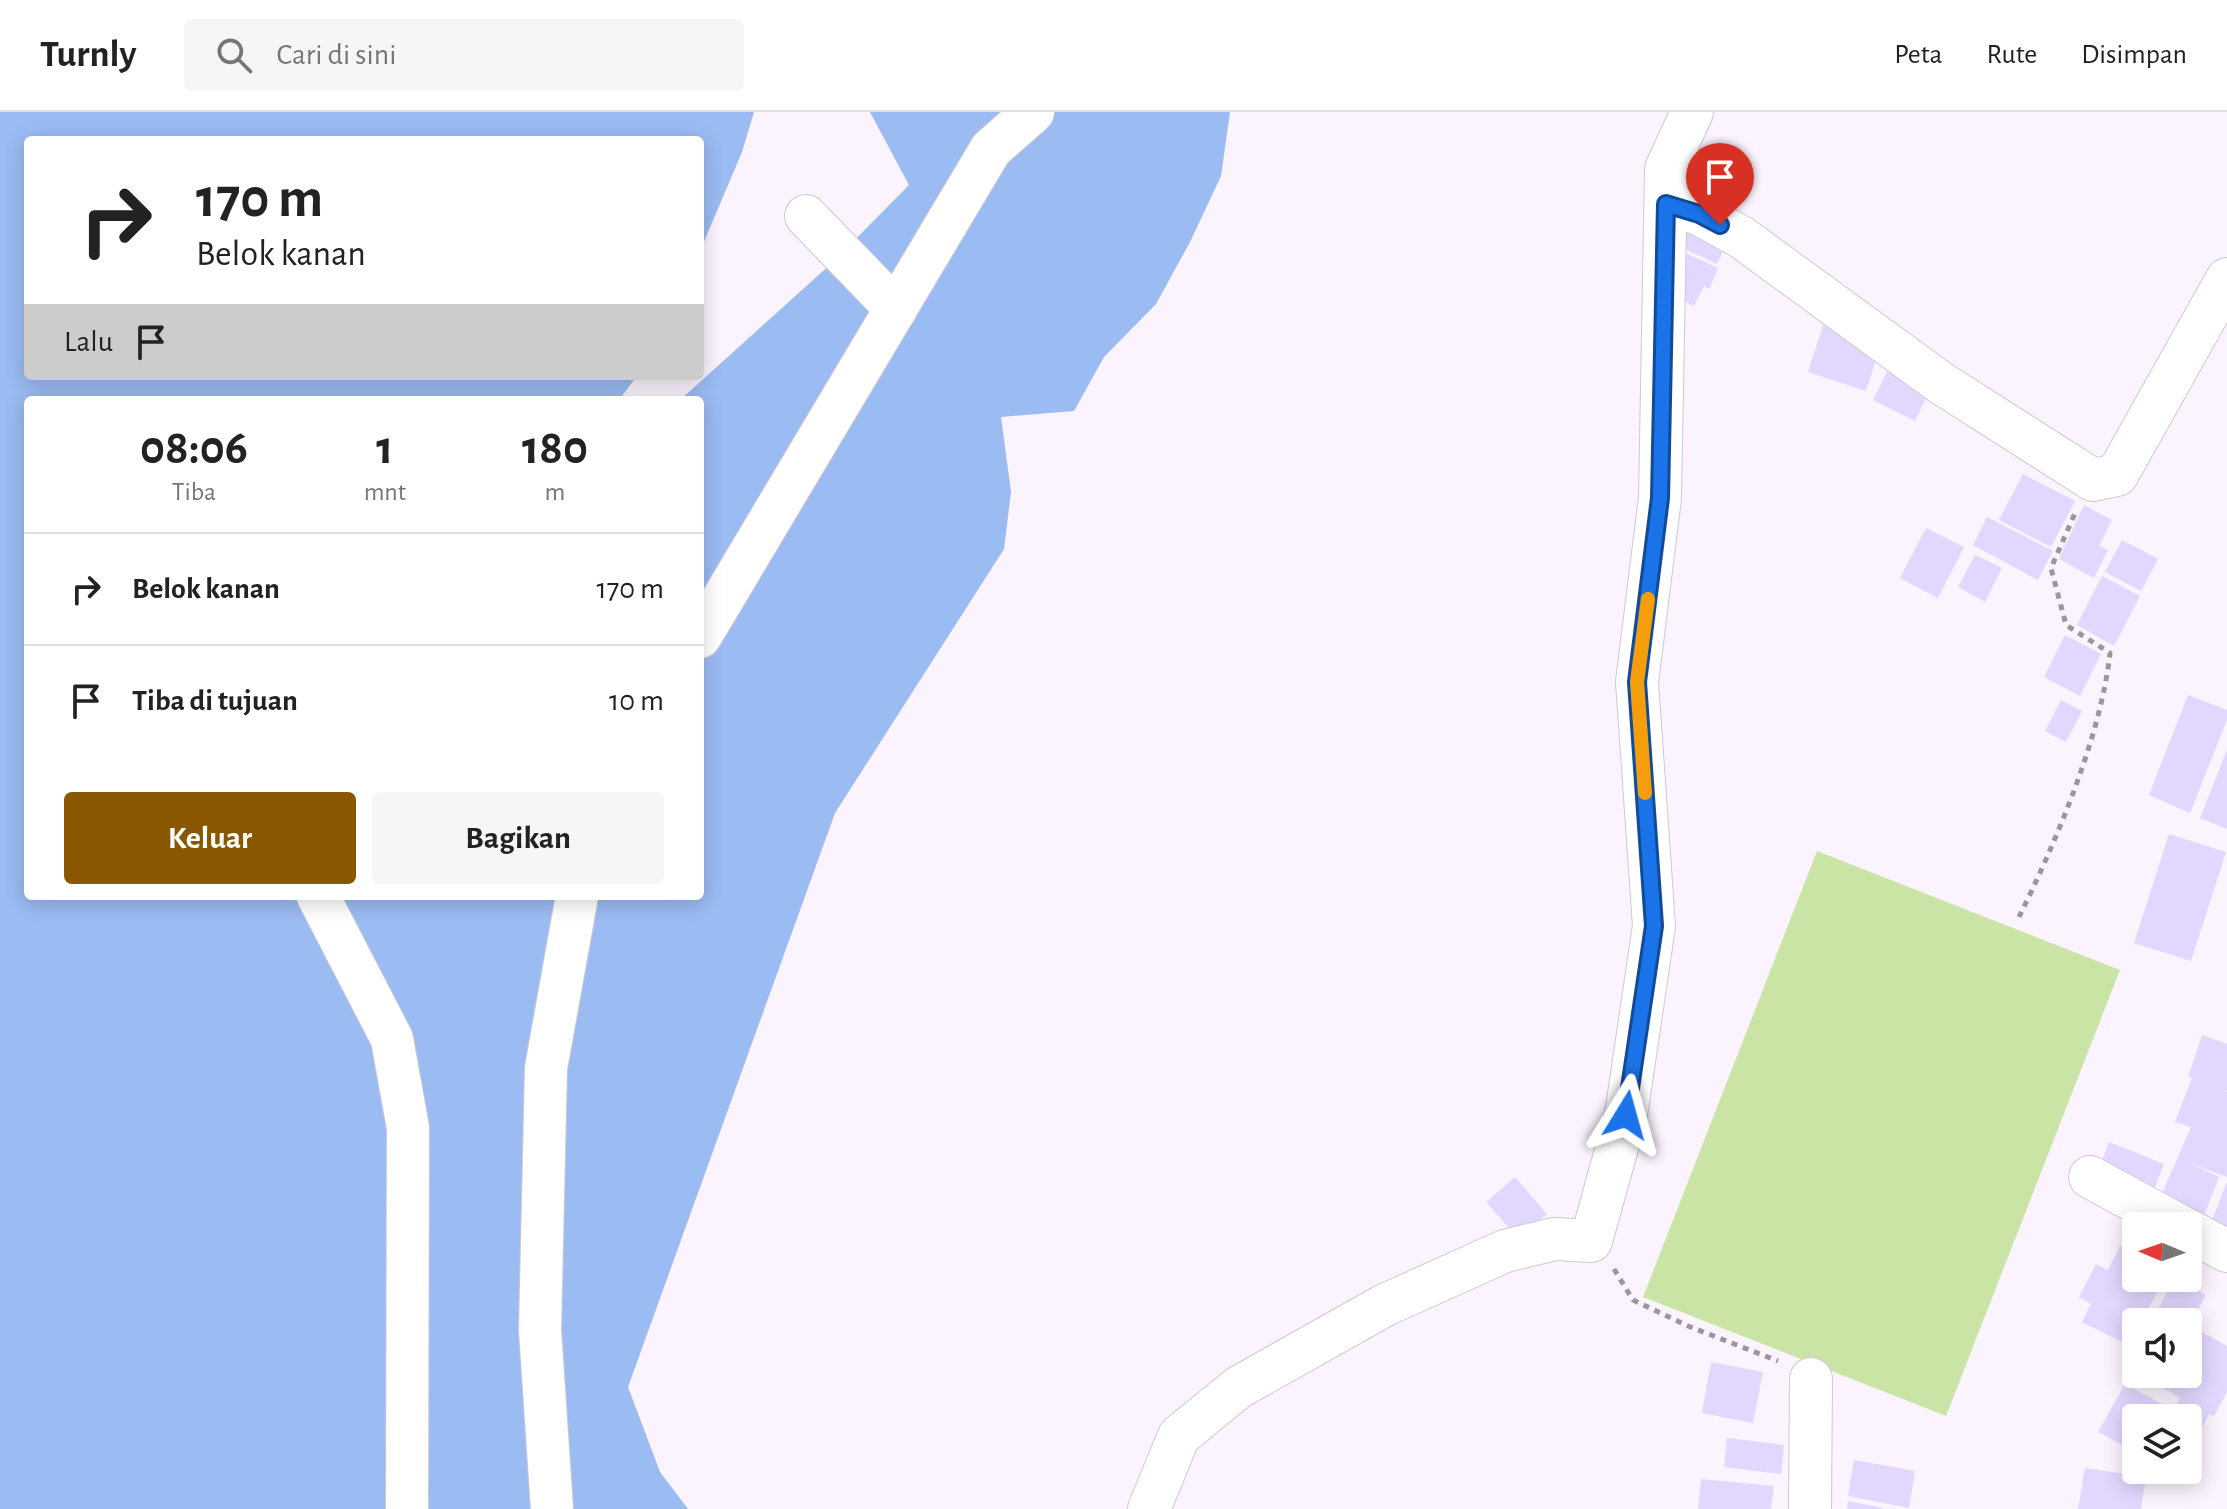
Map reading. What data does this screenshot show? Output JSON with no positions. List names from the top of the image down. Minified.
{"north":"left","page":{"header":"Turnly","search":"Cari di sini","nav":["Peta","Rute","Disimpan"],"turn":["170 m","Belok kanan"],"then":"Lalu","eta":["08:06","Tiba","1","mnt","180","m"],"list":[{"name":"Belok kanan","value":"170 m"},{"name":"Tiba di tujuan","value":"10 m"}],"buttons":["Keluar","Bagikan"]}}
